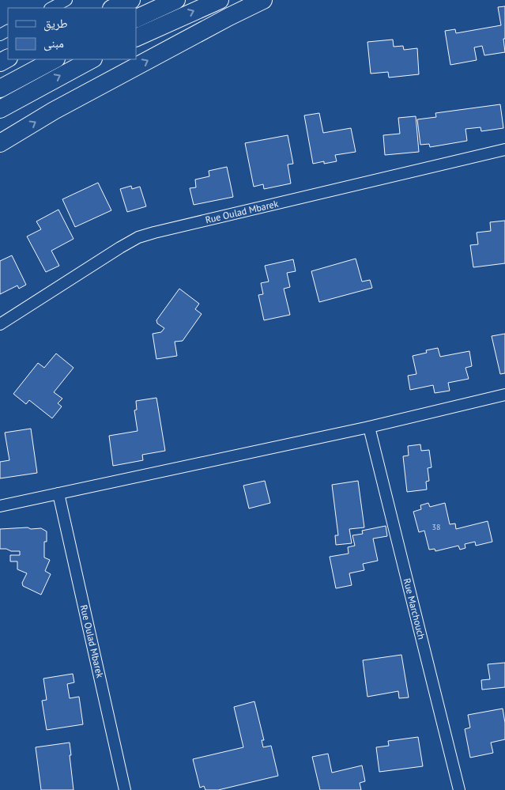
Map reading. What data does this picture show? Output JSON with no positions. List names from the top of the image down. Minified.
{"streets":{"street":["Rue Oulad Mbarek","Rue Marchouch"]},"house_numbers":["38"],"legend":["طريق","مبنى"]}
